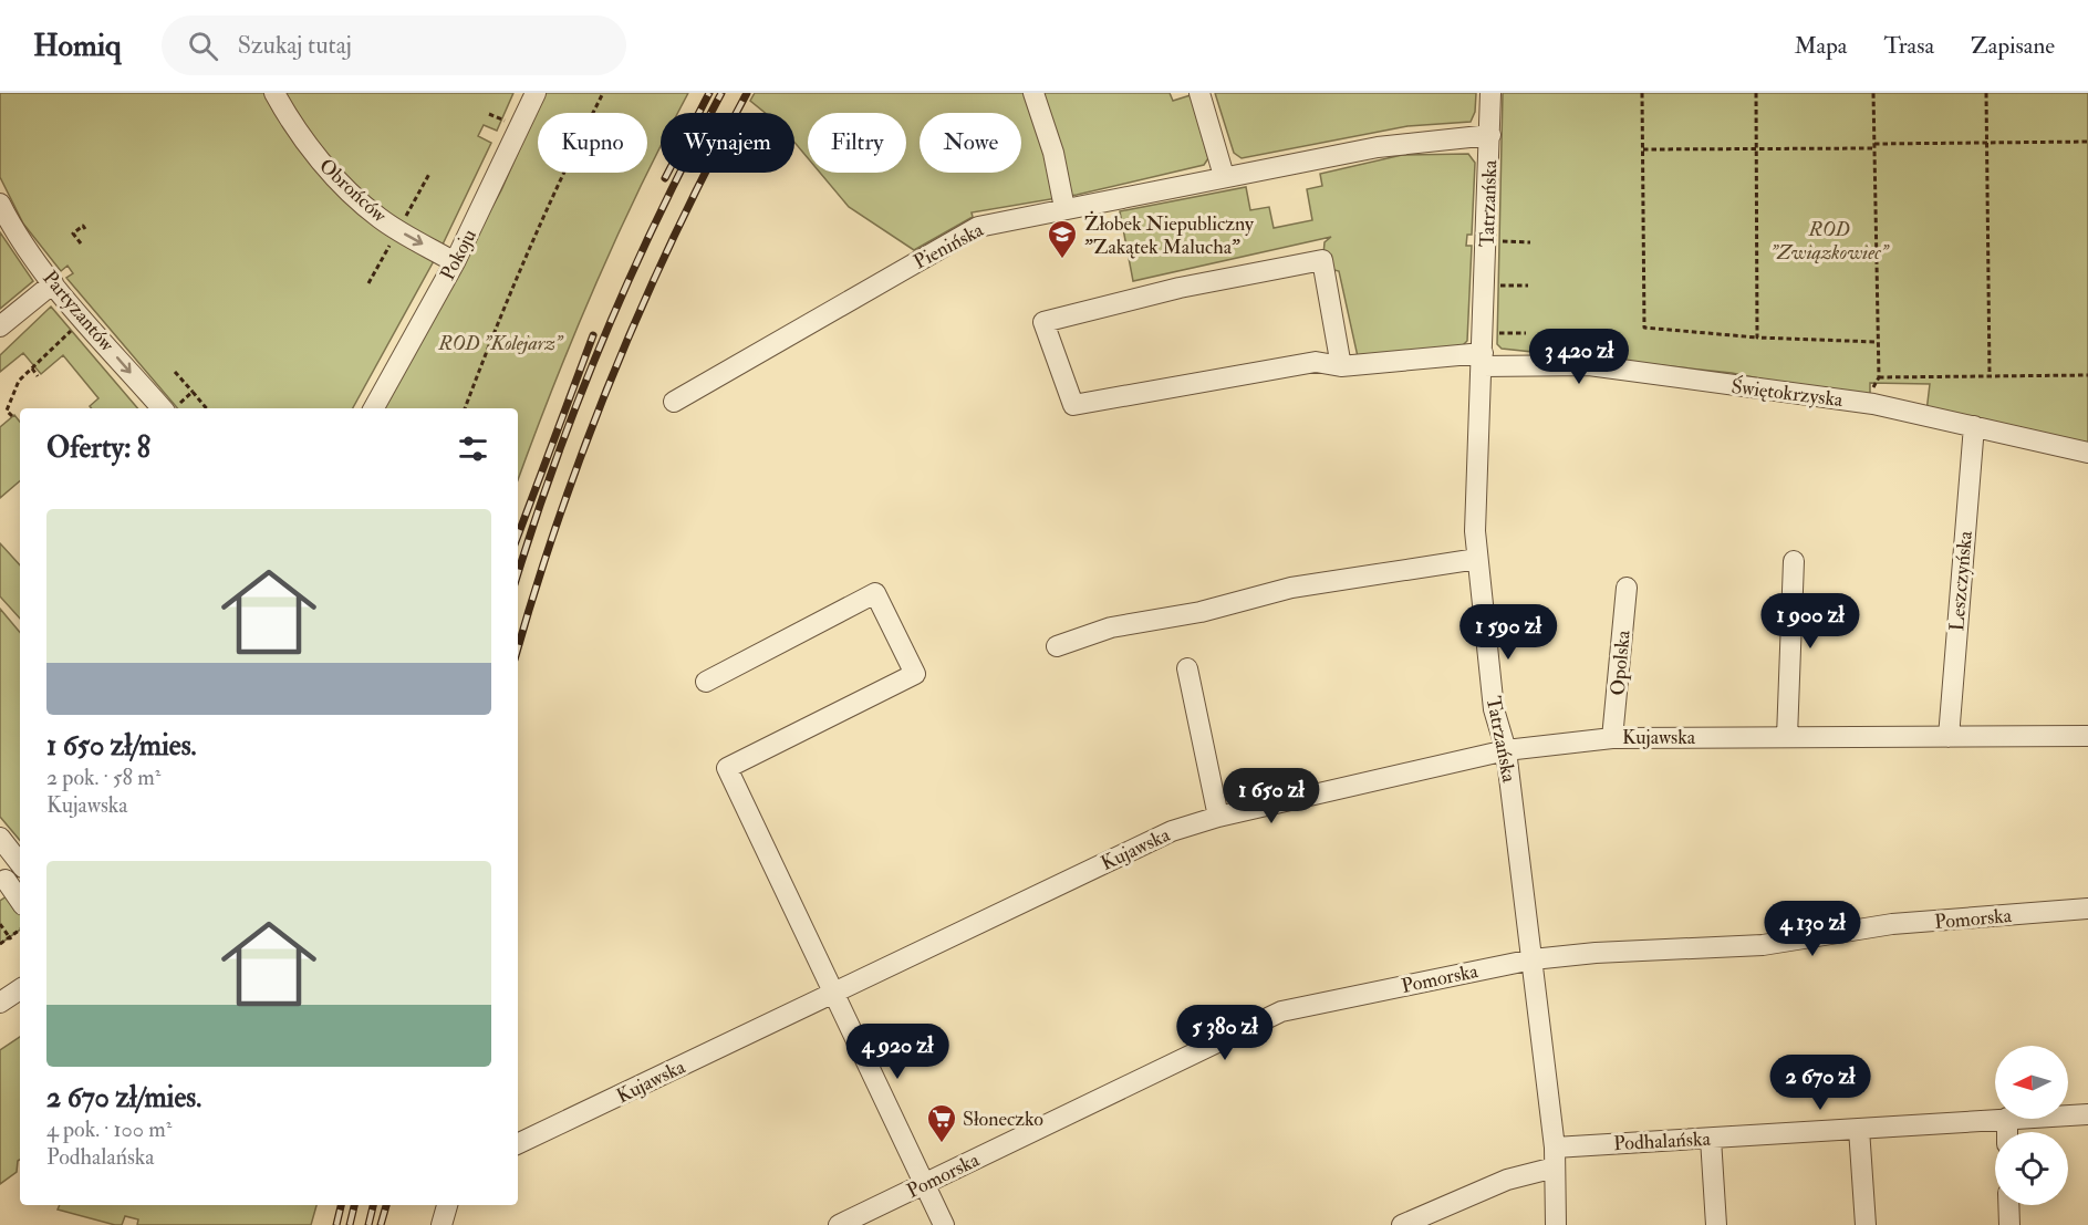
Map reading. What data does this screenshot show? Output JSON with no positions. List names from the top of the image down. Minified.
{"streets":{"street":["Obrońców","Tatrzańska","Pienińska","Pokoju","Partyzantów","Świętokrzyska","Leszczyńska","Opolska","Kujawska","Pomorska","Podhalańska"]},"crossings":[["Obrońców","Pokoju"],["Tatrzańska","Pienińska"],["Tatrzańska","Świętokrzyska"],["Tatrzańska","Kujawska"],["Tatrzańska","Pomorska"],["Tatrzańska","Podhalańska"],["Świętokrzyska","Leszczyńska"],["Leszczyńska","Kujawska"],["Opolska","Kujawska"]],"one_way":["Obrońców","Partyzantów"],"parks":["ROD \"Związkowiec\"","ROD \"Kolejarz\""],"places":{"school or university":["Żłobek Niepubliczny \"Zakątek Malucha\""],"supermarket":["Słoneczko"]},"north":"left","page":{"header":"Homiq","search":"Szukaj tutaj","nav":["Mapa","Trasa","Zapisane"],"chip":["Kupno","Wynajem","Filtry","Nowe"],"price":["3 420 zł","1 900 zł","1 590 zł","1 650 zł","4 130 zł","5 380 zł","4 920 zł","2 670 zł"],"heading":"Oferty: 8","list":[{"name":"1 650 zł/mies.","note":"2 pok. · 58 m² · Kujawska"},{"name":"2 670 zł/mies.","note":"4 pok. · 100 m² · Podhalańska"}]}}
